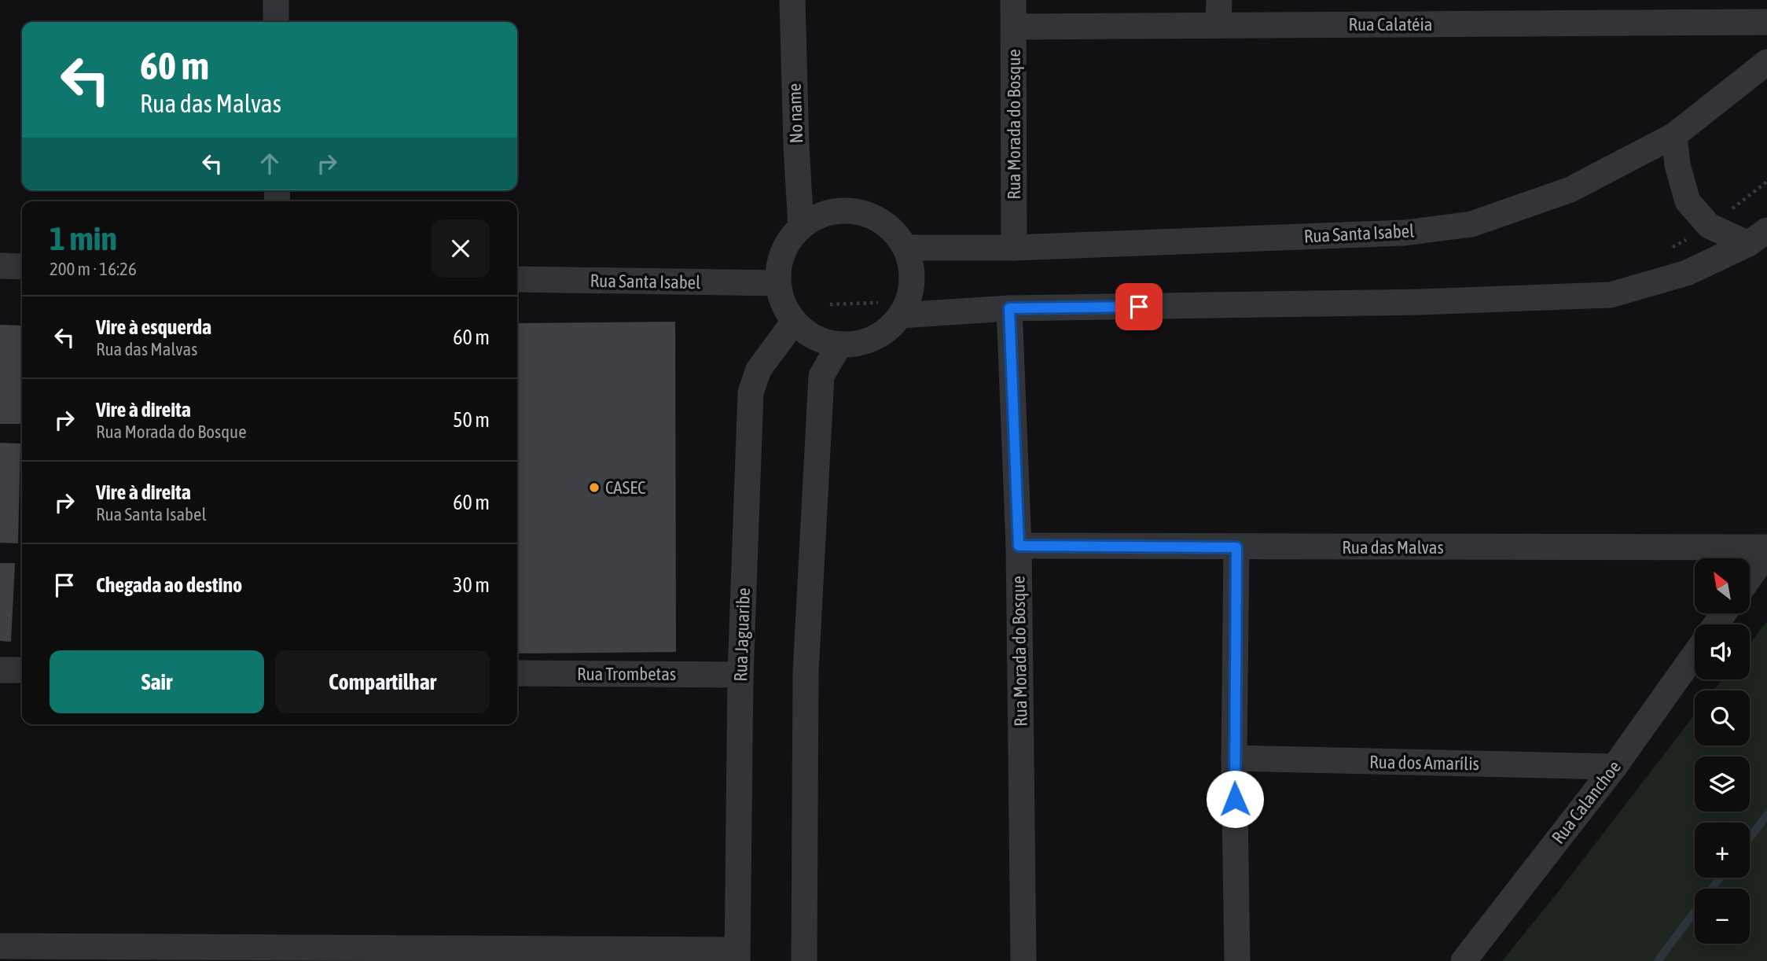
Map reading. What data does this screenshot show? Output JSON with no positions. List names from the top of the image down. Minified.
{"streets":{"street":["Rua Calatéia","No name","Rua Morada do Bosque","Rua Santa Isabel","Rua das Malvas","Rua Jaguaribe","Rua Trombetas","Rua dos Amarílis","Rua Calanchoe"]},"crossings":[["Rua Calatéia","Rua Morada do Bosque"],["No name","Rua Santa Isabel"],["No name","Rua Jaguaribe"],["Rua Morada do Bosque","Rua Santa Isabel"],["Rua Morada do Bosque","Rua das Malvas"],["Rua Santa Isabel","Rua Jaguaribe"],["Rua Jaguaribe","Rua Trombetas"],["Rua dos Amarílis","Rua Calanchoe"]],"places":["CASEC"],"north":"top left","page":{"turn":["60 m","Rua das Malvas"],"heading":["1 min","200 m · 16:26"],"list":[{"name":"Vire à esquerda","note":"Rua das Malvas","value":"60 m"},{"name":"Vire à direita","note":"Rua Morada do Bosque","value":"50 m"},{"name":"Vire à direita","note":"Rua Santa Isabel","value":"60 m"},{"name":"Chegada ao destino","value":"30 m"}],"map_buttons":["+","−"],"buttons":["Sair","Compartilhar"]}}
